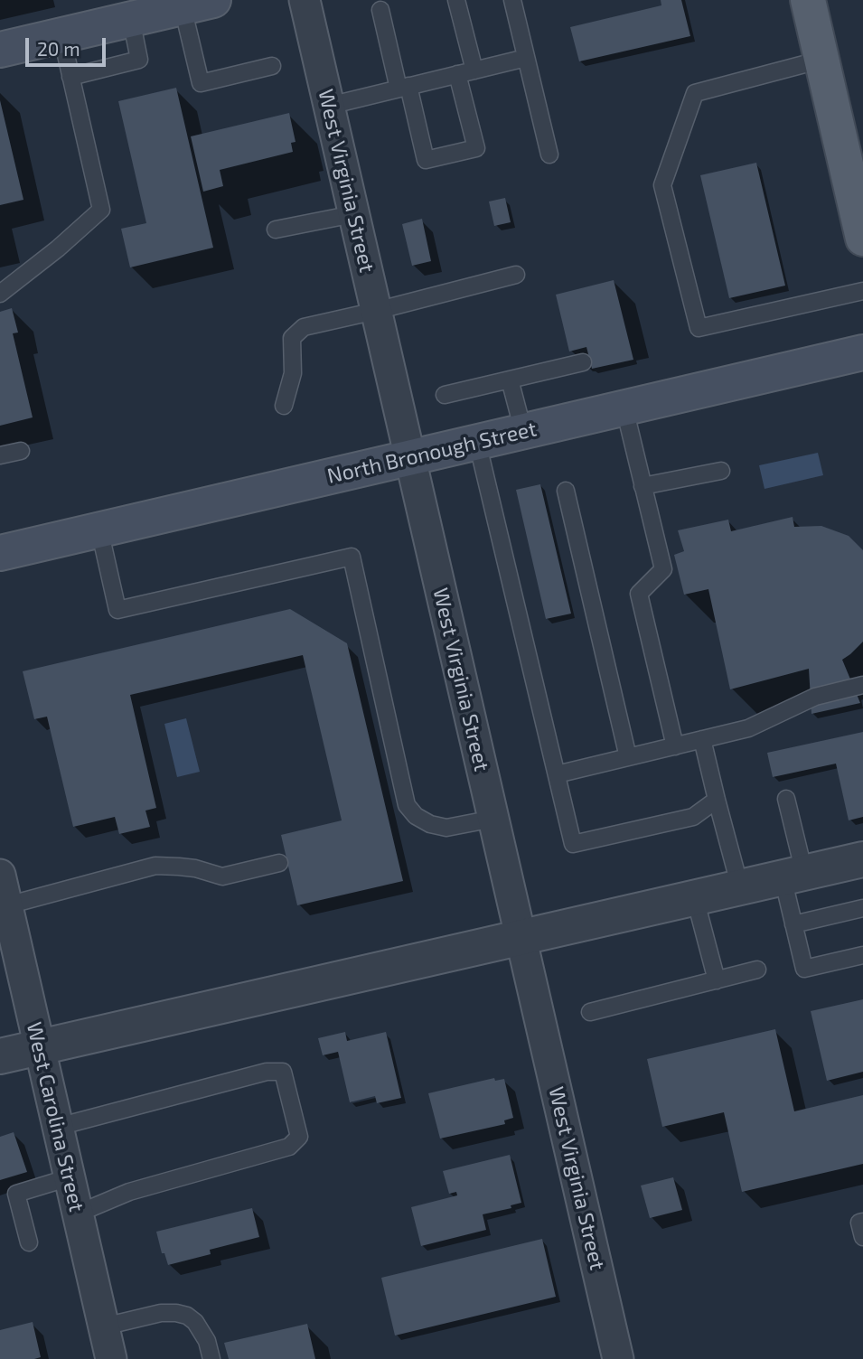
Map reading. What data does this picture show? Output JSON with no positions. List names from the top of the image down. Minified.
{"streets":{"main road":["North Bronough Street"],"street":["West Virginia Street","West Carolina Street"]},"crossings":[["West Virginia Street","North Bronough Street"]],"scale_bar":"20 m"}
